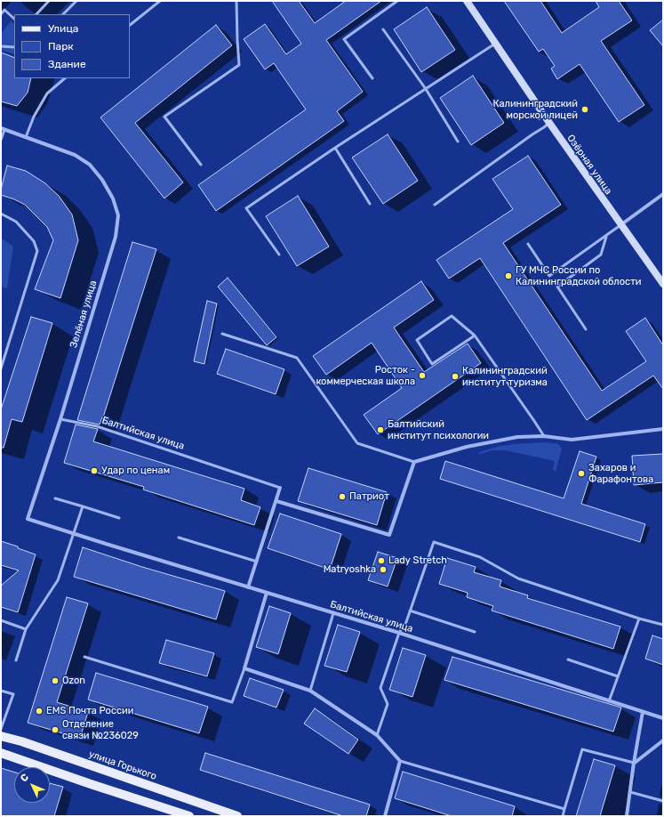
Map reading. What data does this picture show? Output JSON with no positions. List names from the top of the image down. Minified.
{"streets":{"main road":["улица Горького"],"street":["Озёрная улица","Зелёная улица","Балтийская улица"]},"crossings":[["Зелёная улица","Балтийская улица"]],"places":["Калининградский морской лицей","ГУ МЧС России по Калининградской облости","Росток - коммерческая школа","Калининградский институт туризма","Балтийский институт психологии","Удар по ценам","Захаров и Фарафонтова","Патриот","Lady Stretch","Matryoshka","Ozon","EMS Почта России","Отделение связи №236029"],"legend":["Улица","Парк","Здание"],"north":"top left"}
